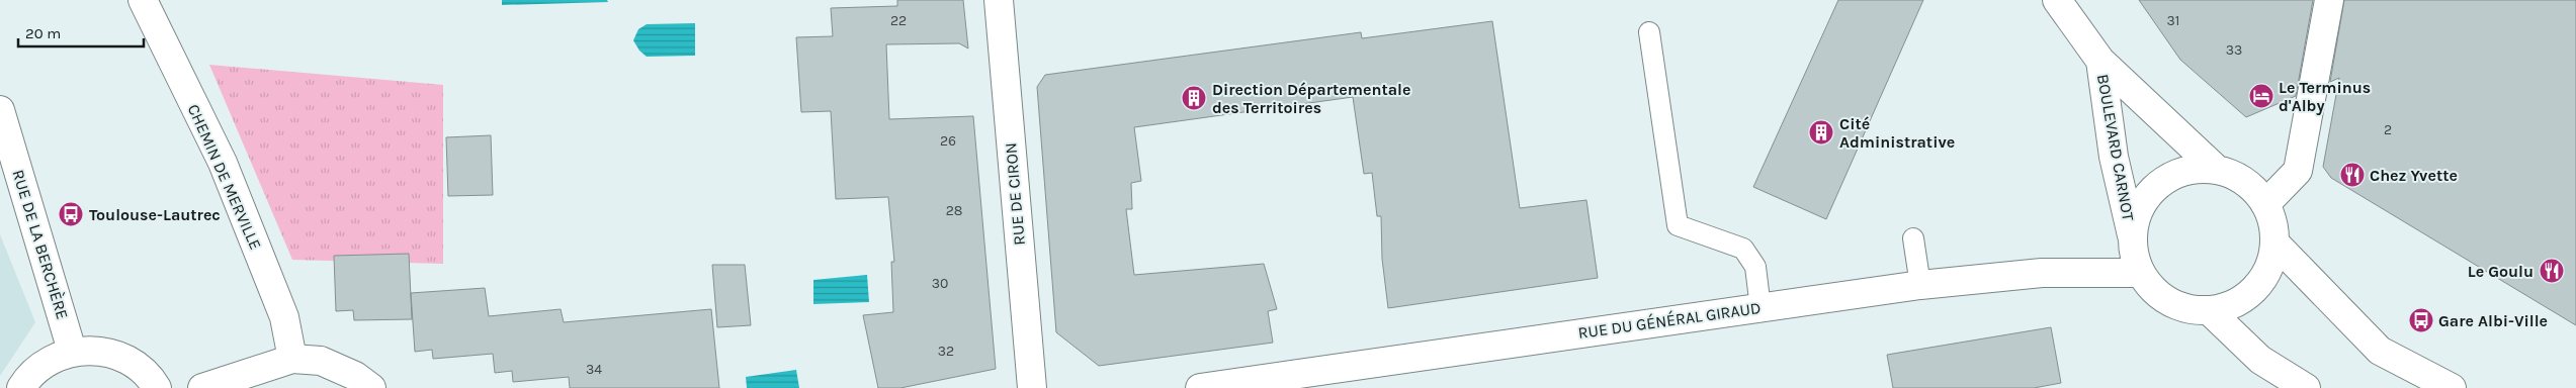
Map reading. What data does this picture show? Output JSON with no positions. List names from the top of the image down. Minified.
{"streets":{"street":["BOULEVARD CARNOT","CHEMIN DE MERVILLE","RUE DE CIRON","RUE DE LA BERCHÈRE","RUE DU GÉNÉRAL GIRAUD"]},"crossings":[["BOULEVARD CARNOT","RUE DU GÉNÉRAL GIRAUD"]],"places":{"hotel":["Le Terminus d'Alby"],"building":["Direction Départementale des Territoires","Cité Administrative"],"restaurant":["Chez Yvette","Le Goulu"],"bus stop":["Toulouse-Lautrec","Gare Albi-Ville"]},"house_numbers":["22","31","33","2","26","28","30","32","34"],"scale_bar":"20 m"}
